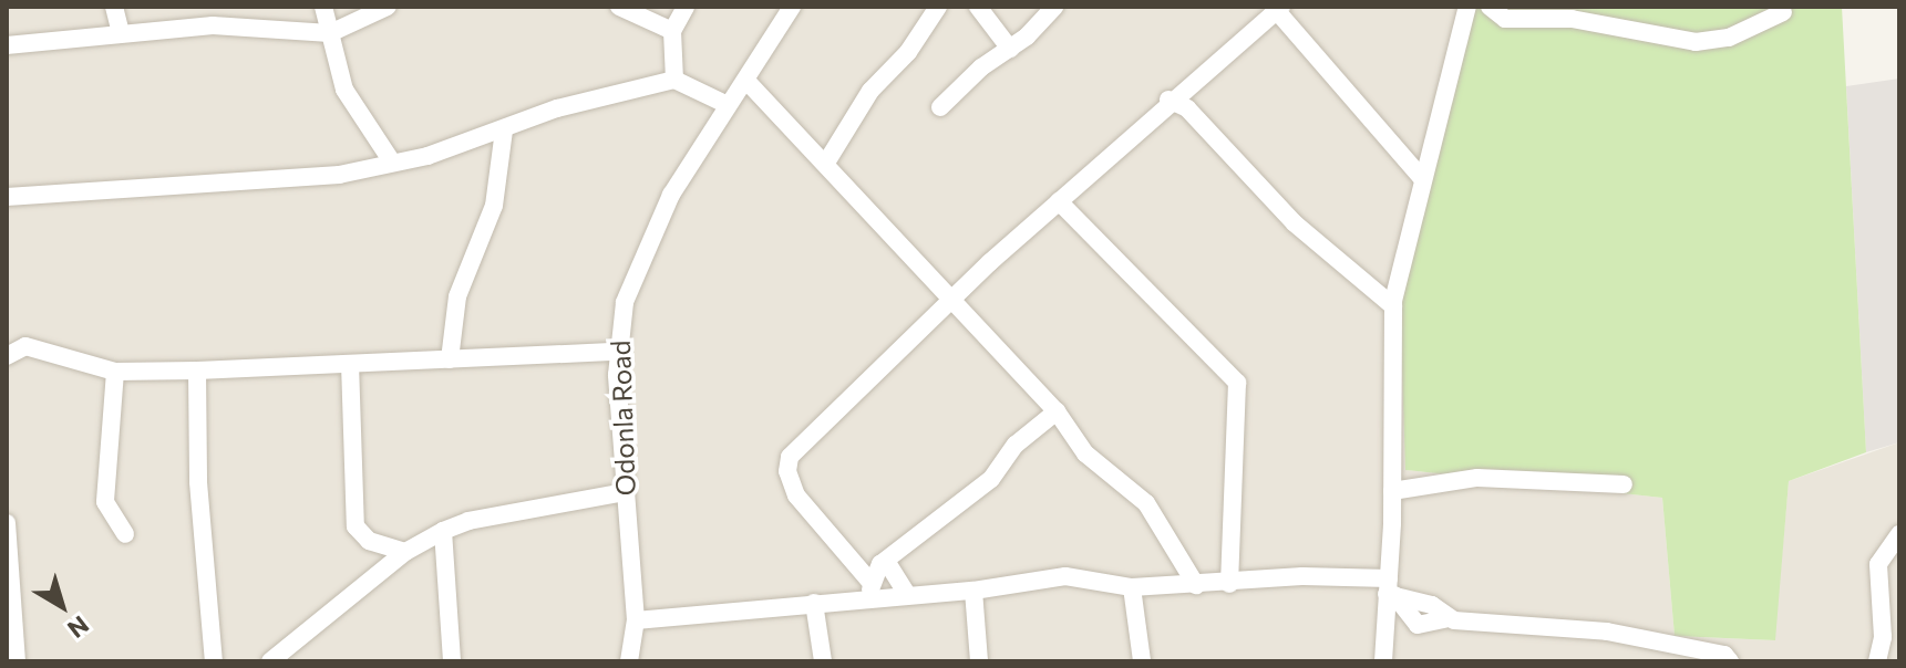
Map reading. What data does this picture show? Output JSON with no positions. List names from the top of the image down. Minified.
{"streets":{"street":["Odonla Road"]},"north":"bottom right"}
